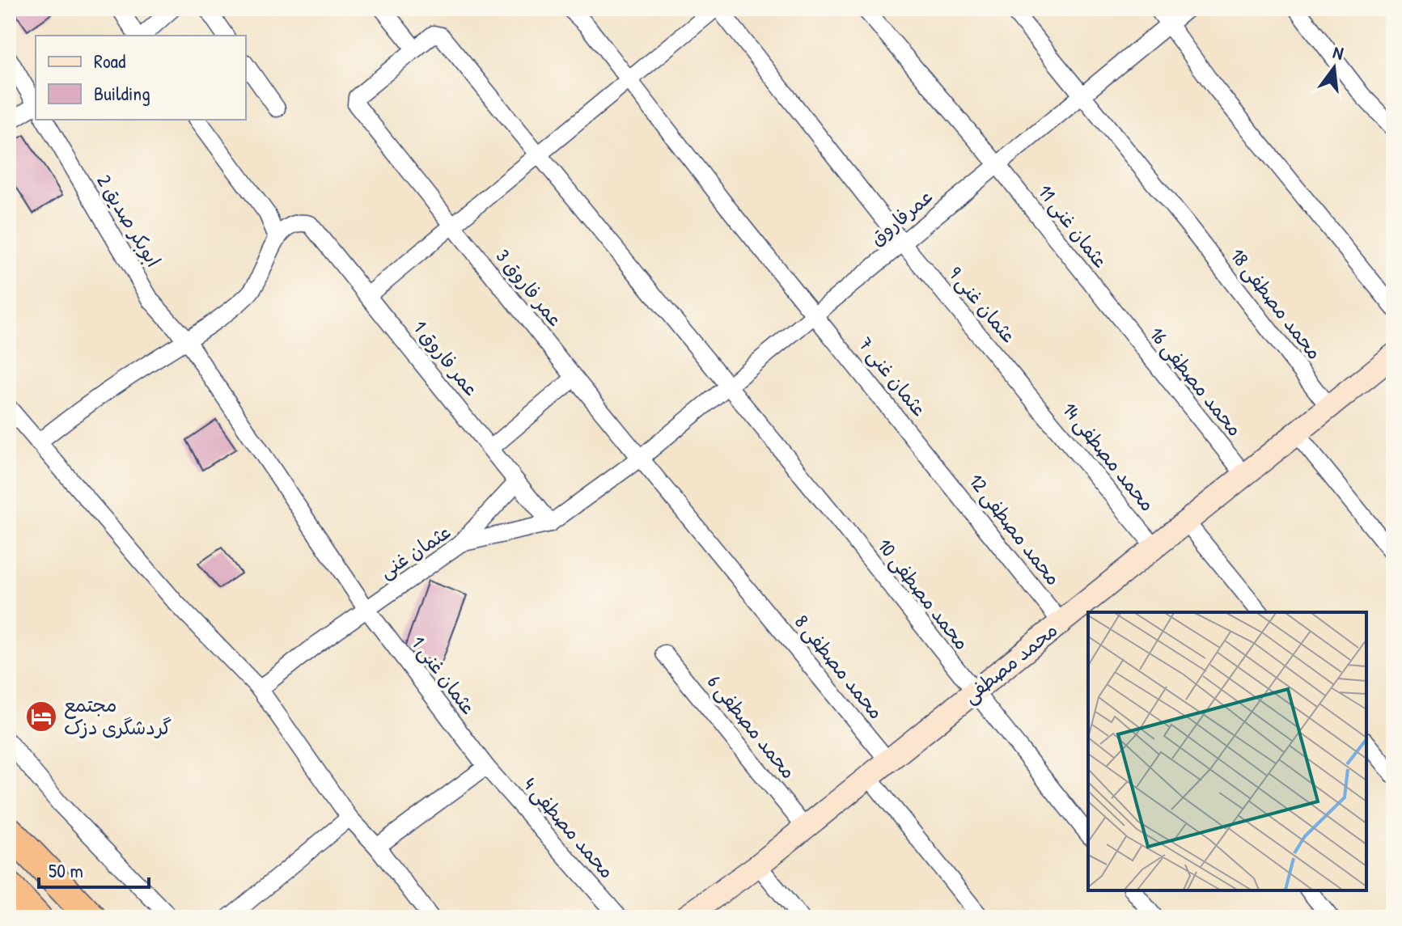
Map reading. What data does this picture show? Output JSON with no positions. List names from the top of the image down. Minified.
{"streets":{"street":["عمرفاروق","ابوبکر صدیق 2","عثمان غنی 11","عمر فاروق 3","محمد مصطفی 18","عثمان غنی 9","عمر فاروق 1","عثمان غنی 7","محمد مصطفی 16","محمد مصطفی 14","محمد مصطفی 12","عثمان غنی","محمد مصطفی 10","محمد مصطفی","محمد مصطفی 8","عثمان غنی 1","محمد مصطفی 6","محمد مصطفی 4"]},"crossings":[["عمرفاروق","عثمان غنی 11"],["عمرفاروق","عمر فاروق 3"],["عمرفاروق","محمد مصطفی 18"],["عمرفاروق","عثمان غنی 9"],["عمرفاروق","عثمان غنی 7"],["عمرفاروق","عثمان غنی"],["عمرفاروق","محمد مصطفی 10"],["عمرفاروق","محمد مصطفی 8"],["ابوبکر صدیق 2","عثمان غنی 1"],["عثمان غنی 11","محمد مصطفی 16"],["عمر فاروق 3","عثمان غنی"],["عمر فاروق 3","محمد مصطفی 10"],["عمر فاروق 3","محمد مصطفی 8"],["محمد مصطفی 18","محمد مصطفی"],["عثمان غنی 9","محمد مصطفی 14"],["عمر فاروق 1","عثمان غنی"],["عثمان غنی 7","محمد مصطفی 12"],["محمد مصطفی 16","محمد مصطفی"],["محمد مصطفی 14","محمد مصطفی"],["محمد مصطفی 12","محمد مصطفی"],["عثمان غنی","محمد مصطفی 8"],["عثمان غنی","عثمان غنی 1"],["محمد مصطفی 10","محمد مصطفی"],["محمد مصطفی","محمد مصطفی 8"],["محمد مصطفی","محمد مصطفی 6"],["عثمان غنی 1","محمد مصطفی 4"]],"places":{"hotel":["مجتمع گردشگری دزک"]},"legend":["Road","Building"],"scale_bar":"50 m","north":"top"}
